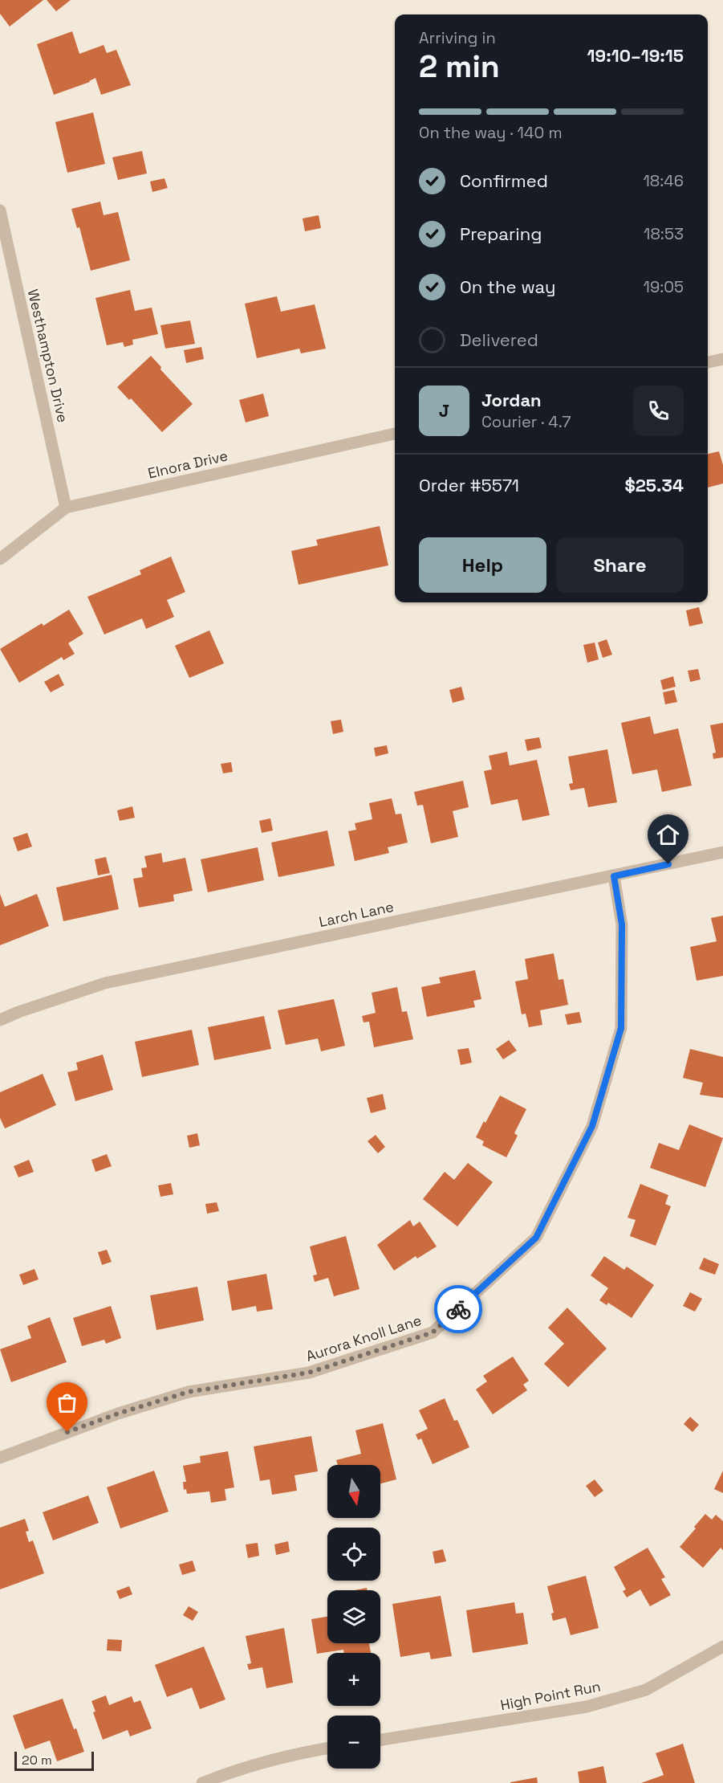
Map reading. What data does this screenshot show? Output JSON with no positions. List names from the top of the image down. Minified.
{"streets":{"street":["Westhampton Drive","Elnora Drive","Larch Lane","Aurora Knoll Lane","High Point Run"]},"crossings":[["Westhampton Drive","Elnora Drive"],["Larch Lane","Aurora Knoll Lane"]],"scale_bar":"20 m","north":"bottom","page":{"heading":["2 min","Arriving in","19:10–19:15"],"panel":["Jordan","Courier · 4.7","Order #5571","$25.34"],"bar":"On the way · 140 m","list":[["Confirmed","18:46"],["Preparing","18:53"],["On the way","19:05"],"Delivered"],"round":"J","buttons":["Help","Share"],"map_buttons":["+","−"],"scale":"20 m"}}
